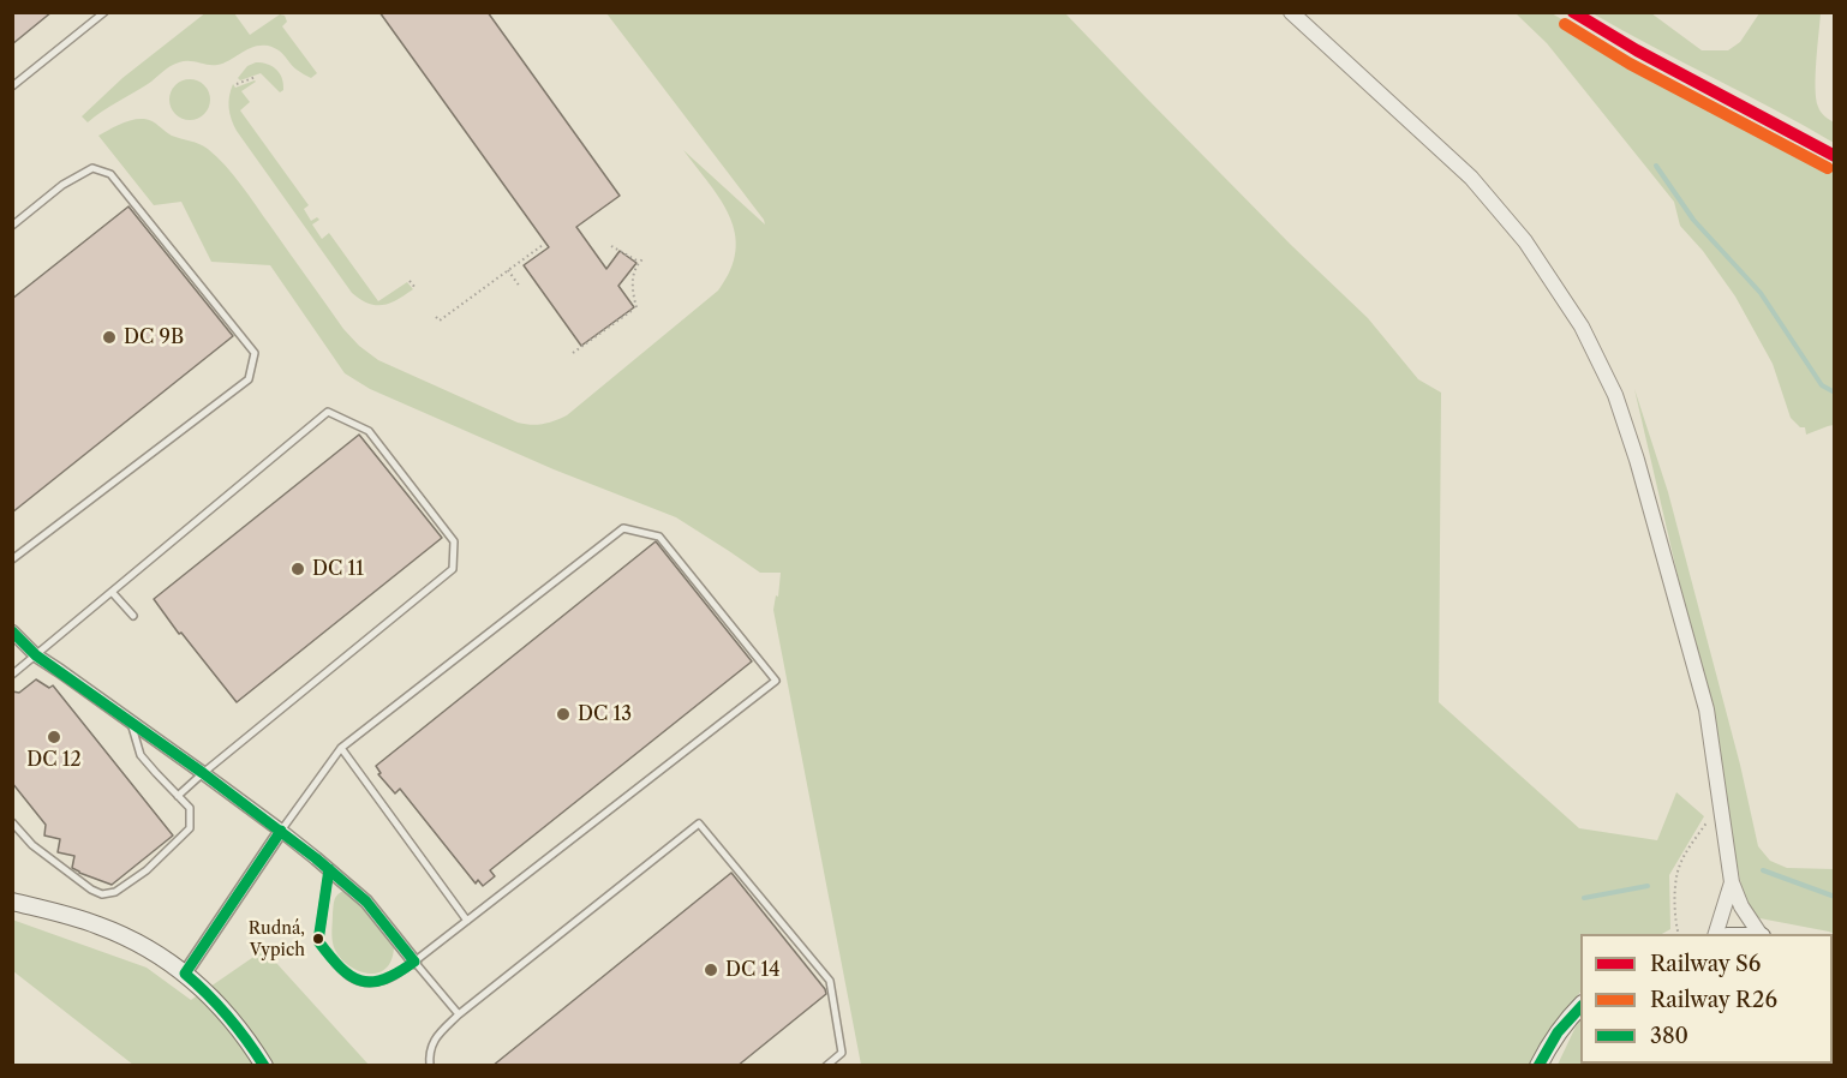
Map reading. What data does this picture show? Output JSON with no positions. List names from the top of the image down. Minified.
{"places":["DC 9B","DC 11","DC 13","DC 12","Rudná, Vypich","DC 14"],"lines":["rail line S6","rail line R26","transit line 380"],"legend":["Railway S6","Railway R26","380"]}
